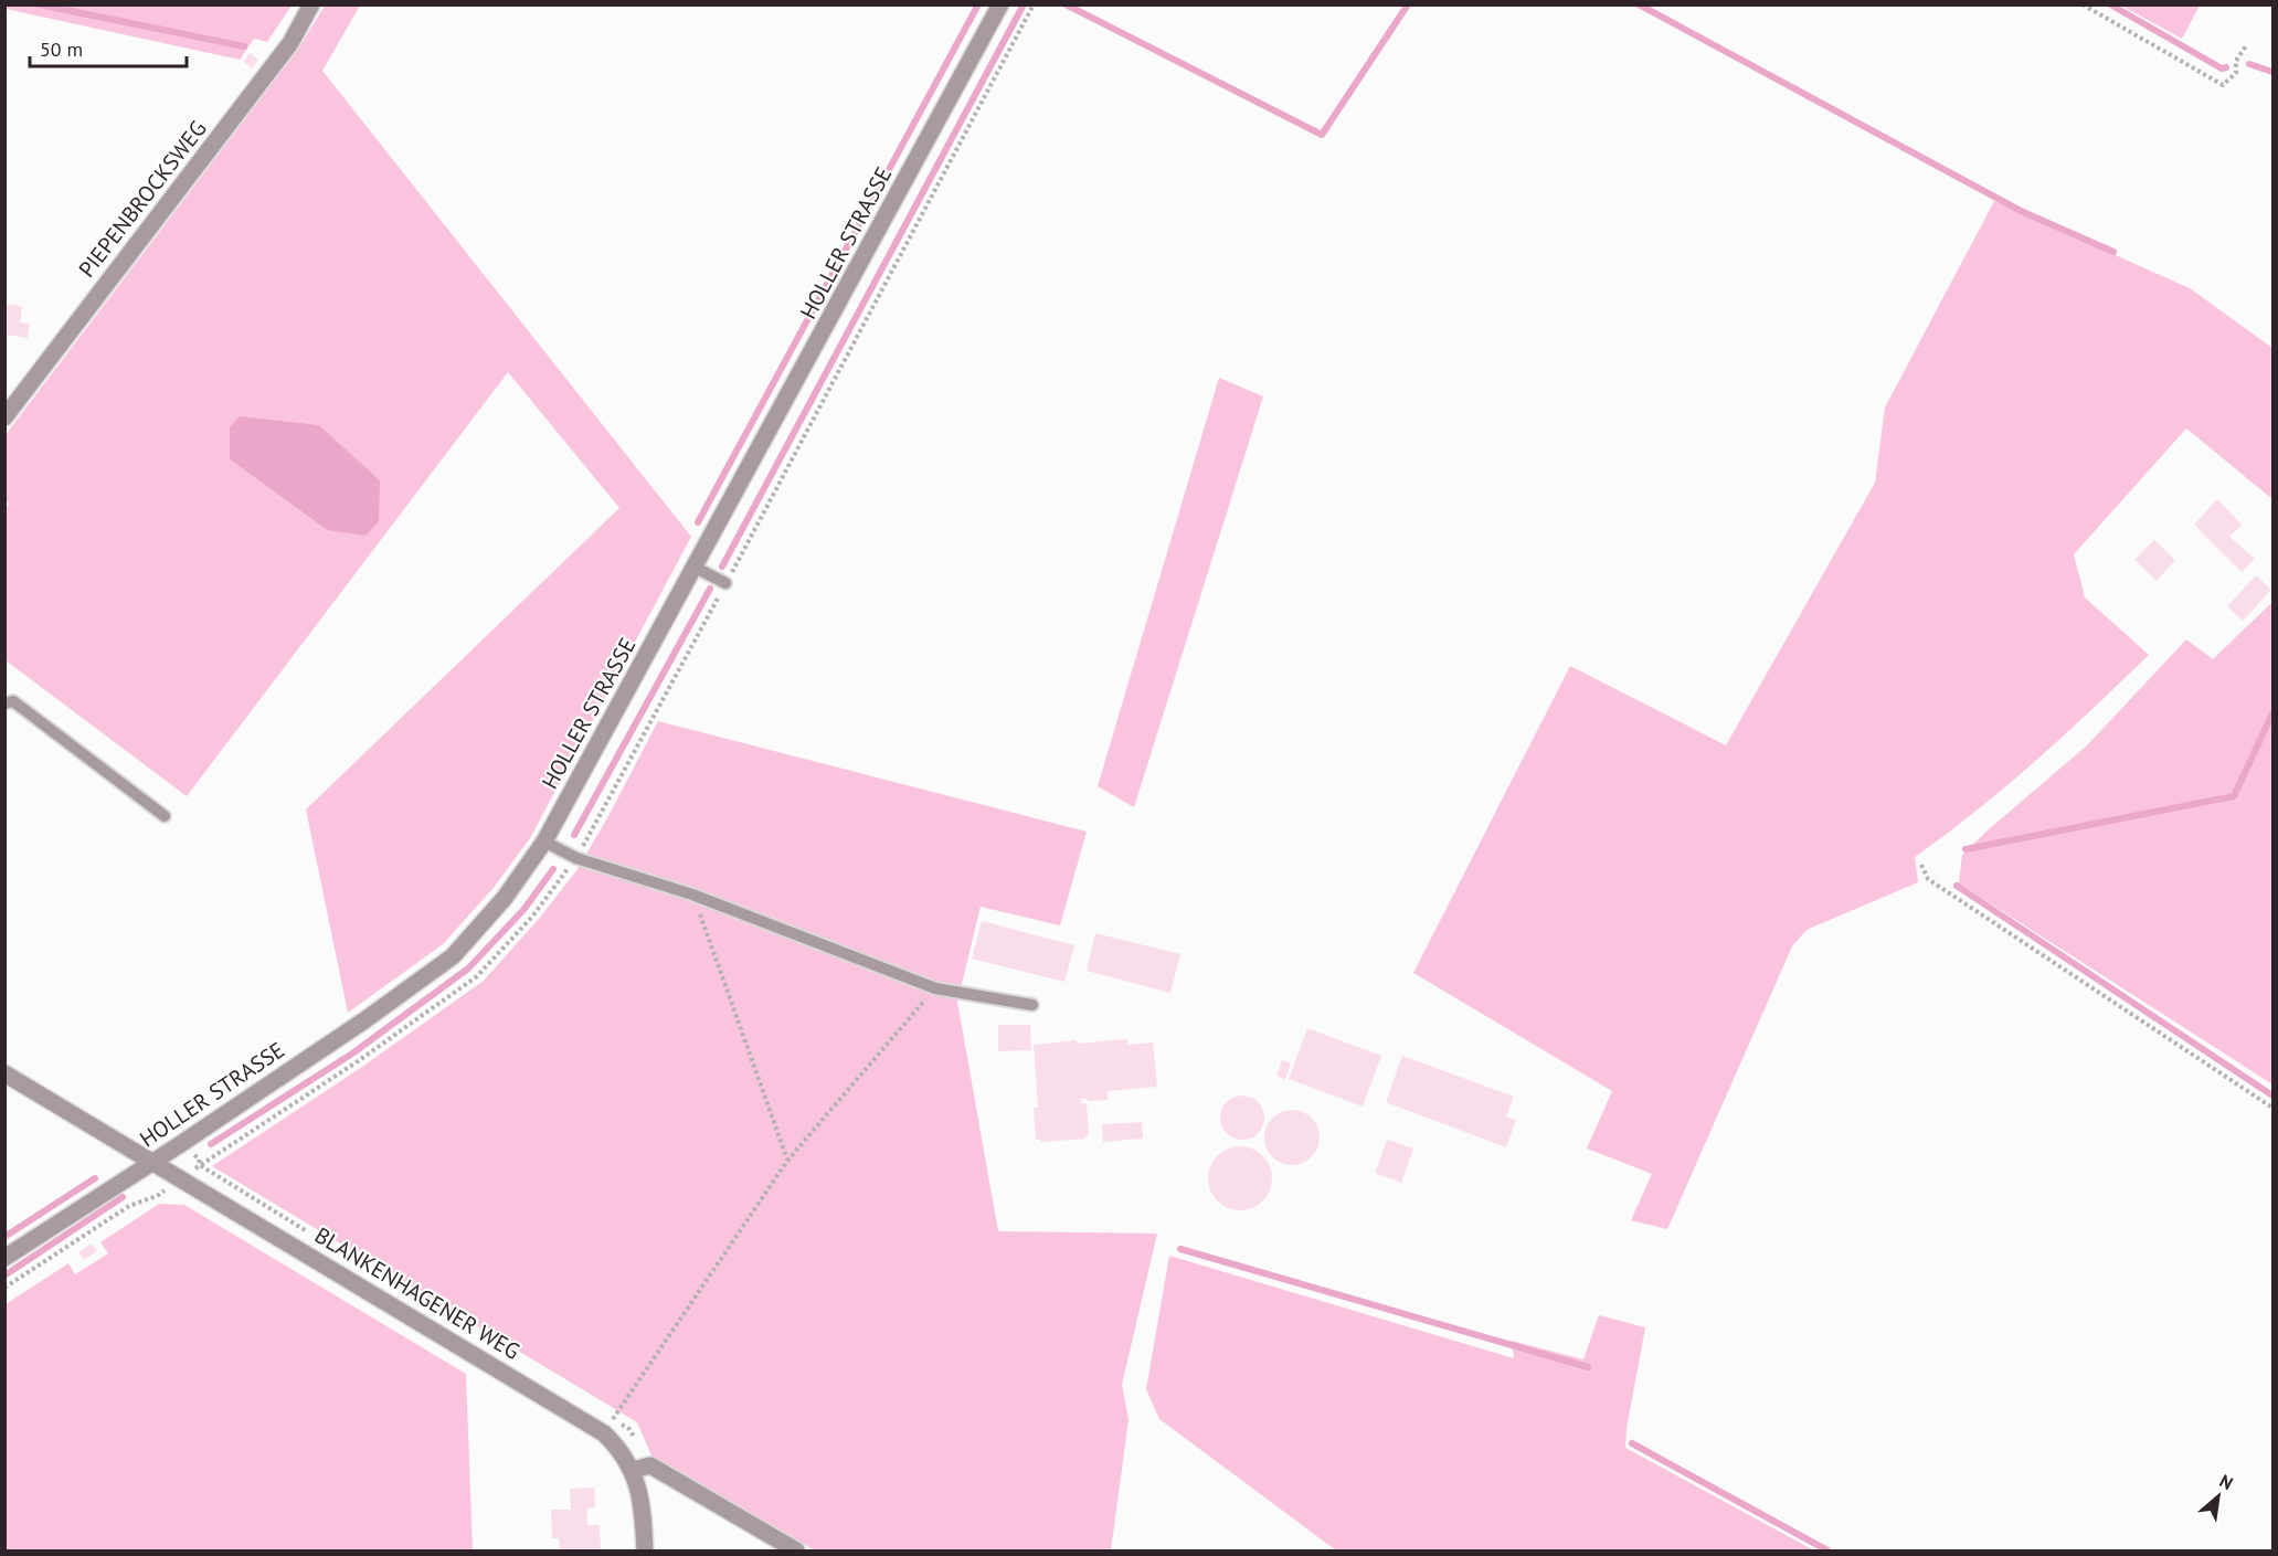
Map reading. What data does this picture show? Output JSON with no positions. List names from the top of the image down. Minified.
{"streets":{"street":["PIEPENBROCKSWEG","HOLLER STRASSE","BLANKENHAGENER WEG"]},"crossings":[["HOLLER STRASSE","BLANKENHAGENER WEG"]],"scale_bar":"50 m","north":"top right"}
